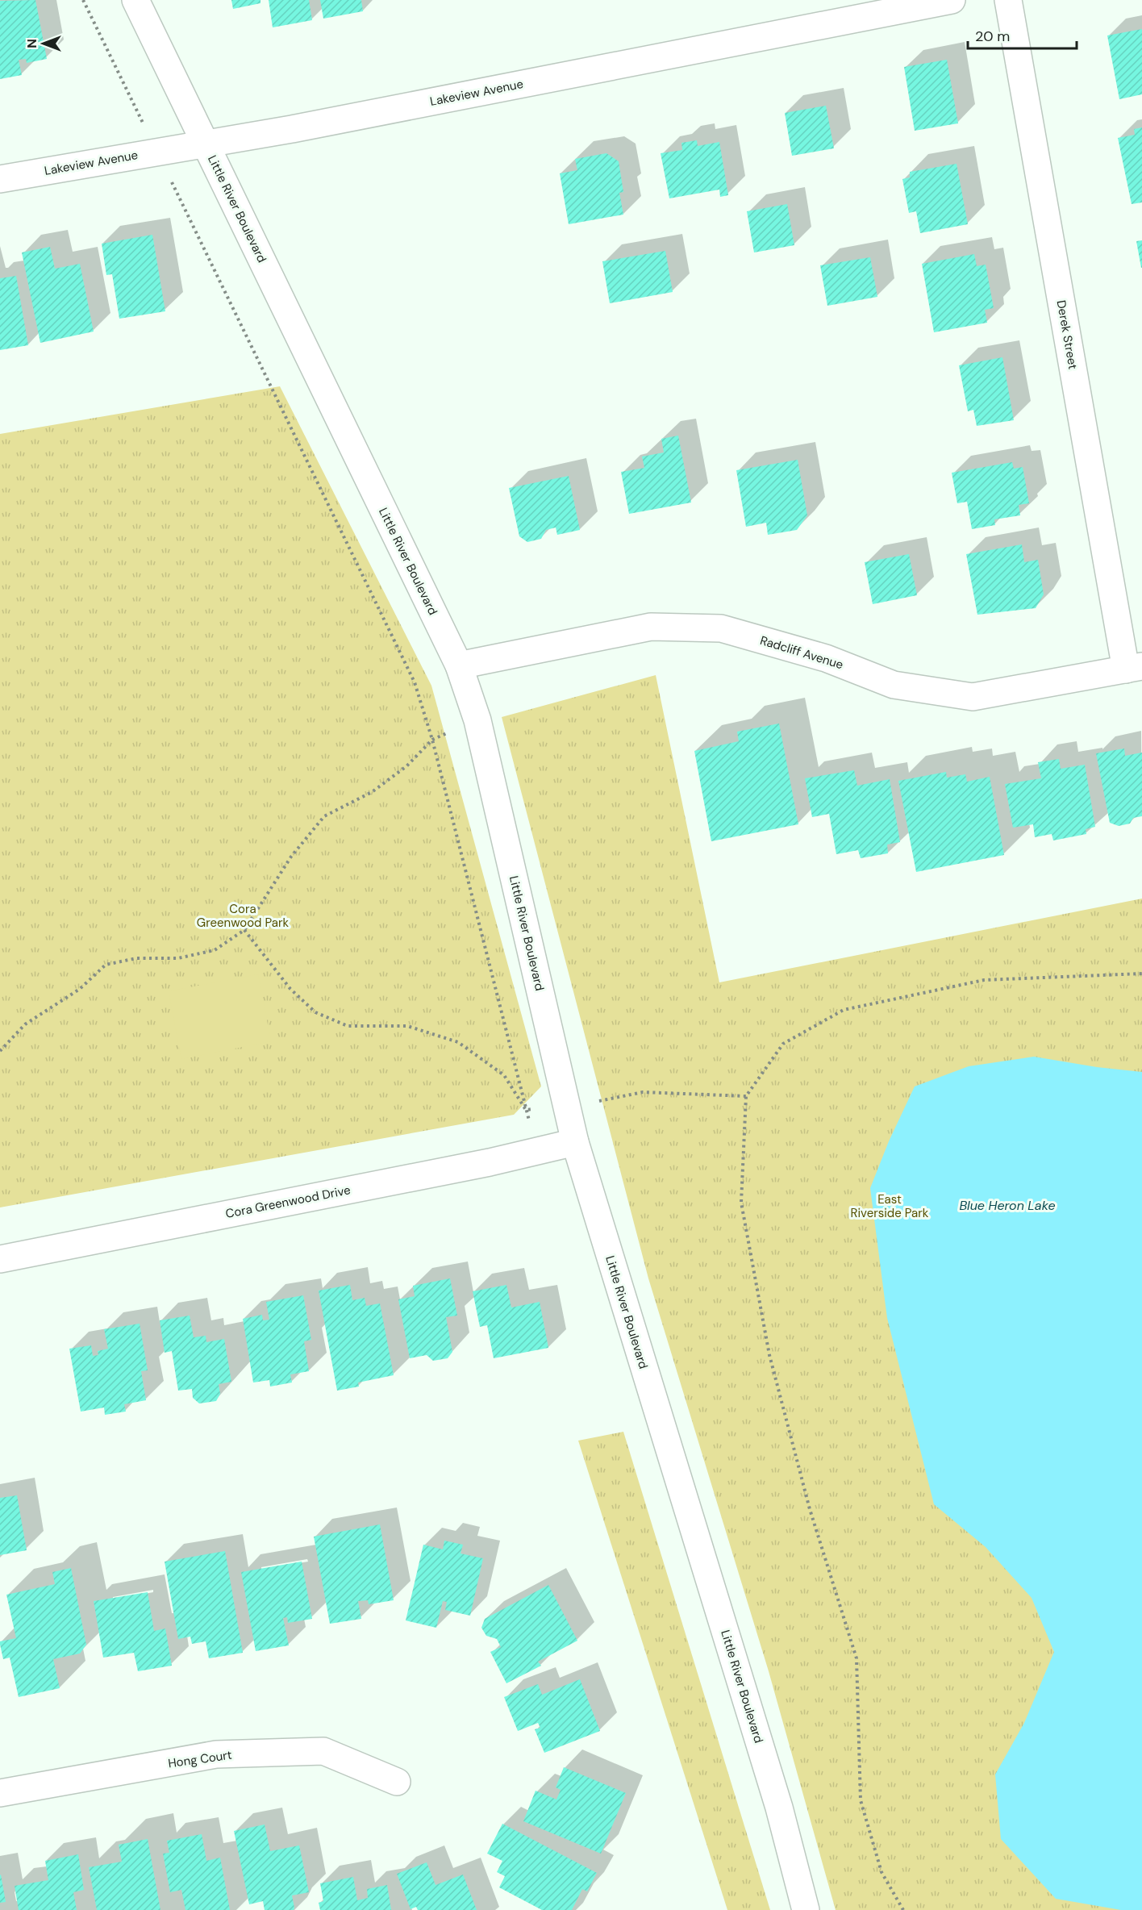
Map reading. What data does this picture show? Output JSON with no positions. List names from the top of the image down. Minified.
{"streets":{"street":["Lakeview Avenue","Little River Boulevard","Derek Street","Radcliff Avenue","Cora Greenwood Drive","Hong Court"]},"crossings":[["Lakeview Avenue","Little River Boulevard"],["Little River Boulevard","Radcliff Avenue"],["Little River Boulevard","Cora Greenwood Drive"],["Derek Street","Radcliff Avenue"]],"water":["Blue Heron Lake"],"parks":["Cora Greenwood Park","East Riverside Park"],"scale_bar":"20 m","north":"left"}
